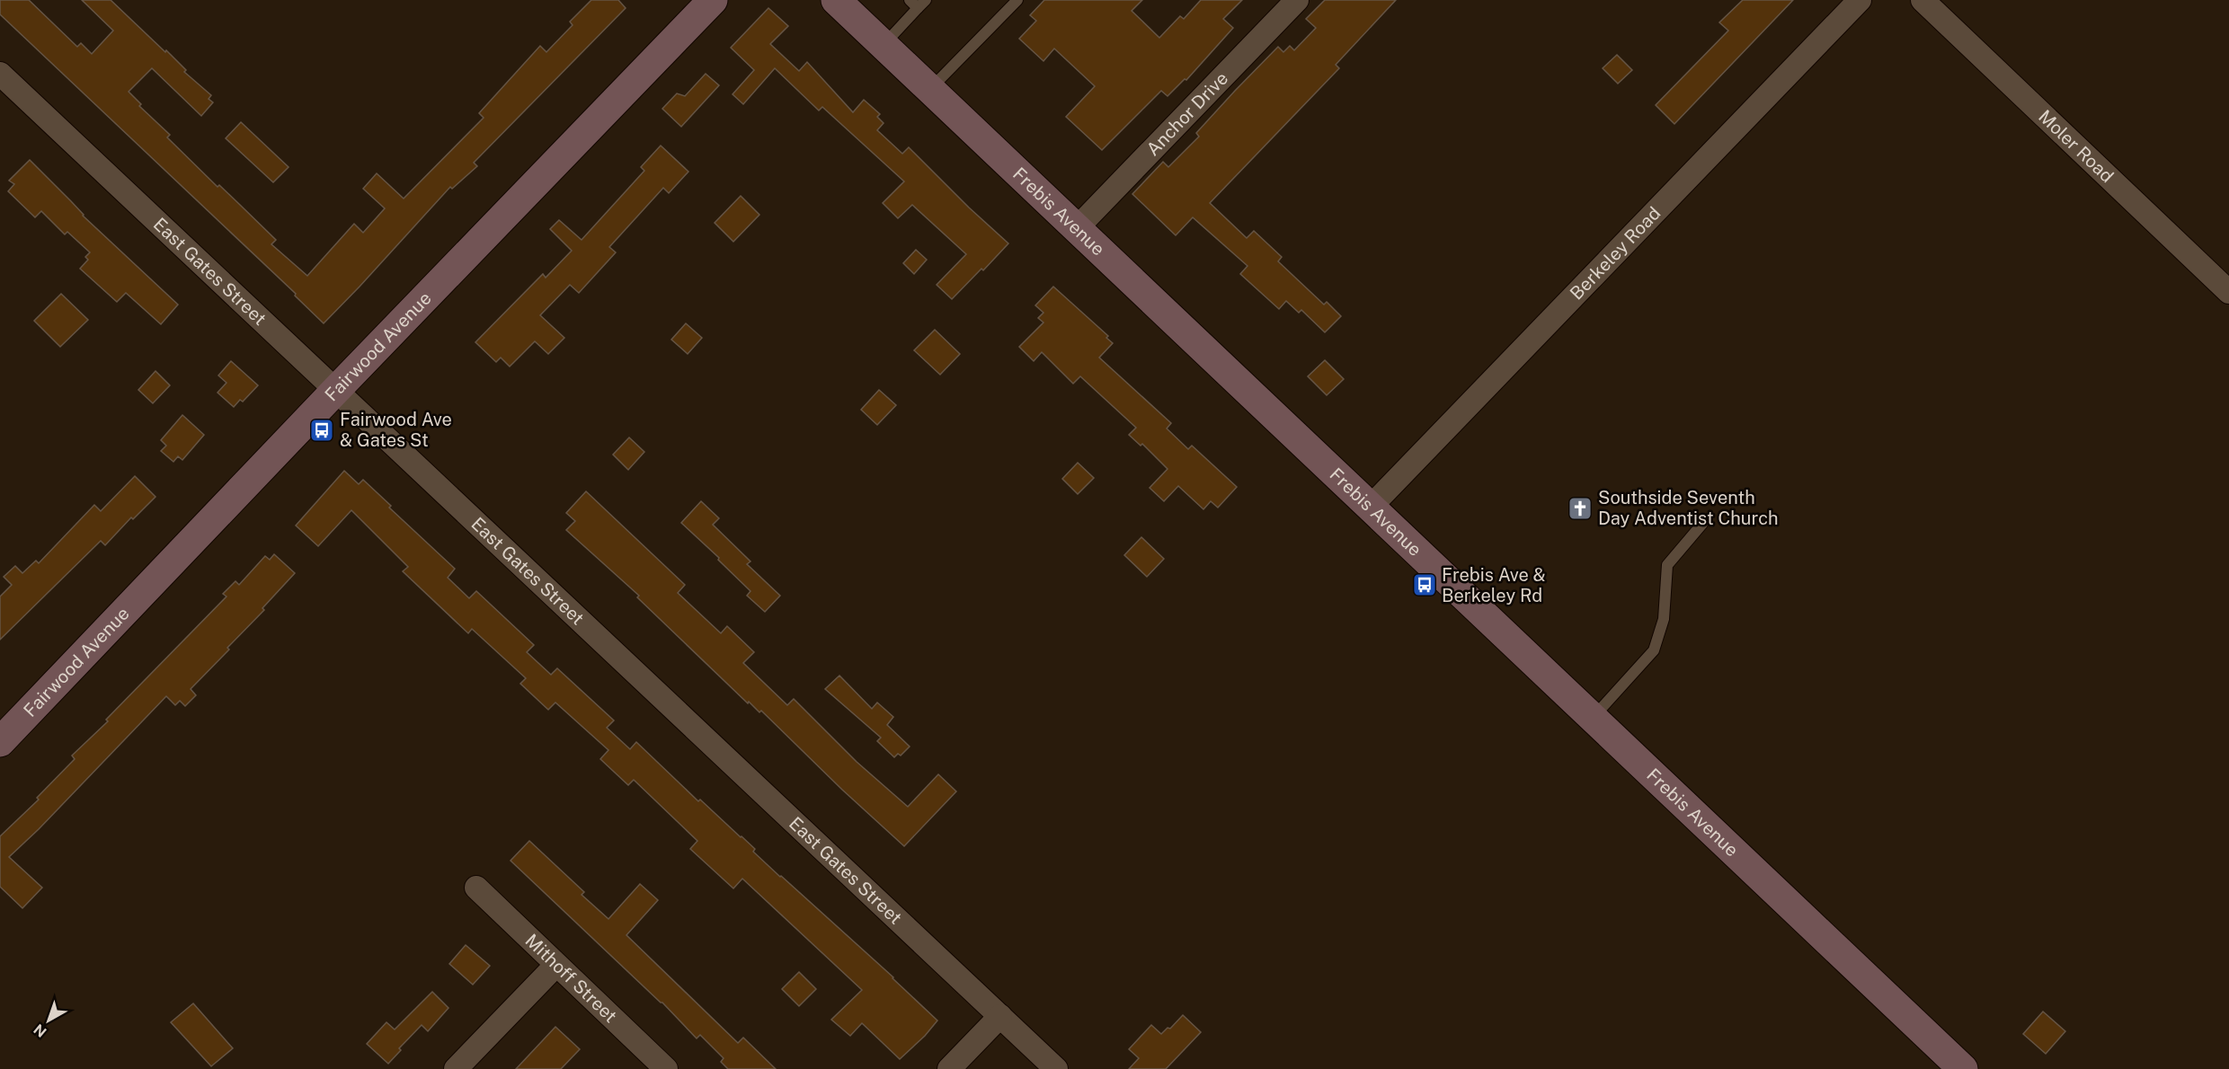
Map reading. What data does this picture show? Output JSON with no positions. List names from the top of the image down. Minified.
{"streets":{"main road":["Frebis Avenue","Fairwood Avenue"],"street":["Anchor Drive","Moler Road","Berkeley Road","East Gates Street","Mithoff Street"]},"crossings":[["Anchor Drive","Frebis Avenue"],["Frebis Avenue","Berkeley Road"],["East Gates Street","Fairwood Avenue"]],"places":{"bus stop":["Fairwood Ave & Gates St","Frebis Ave & Berkeley Rd"],"church":["Southside Seventh Day Adventist Church"]},"north":"bottom left"}
